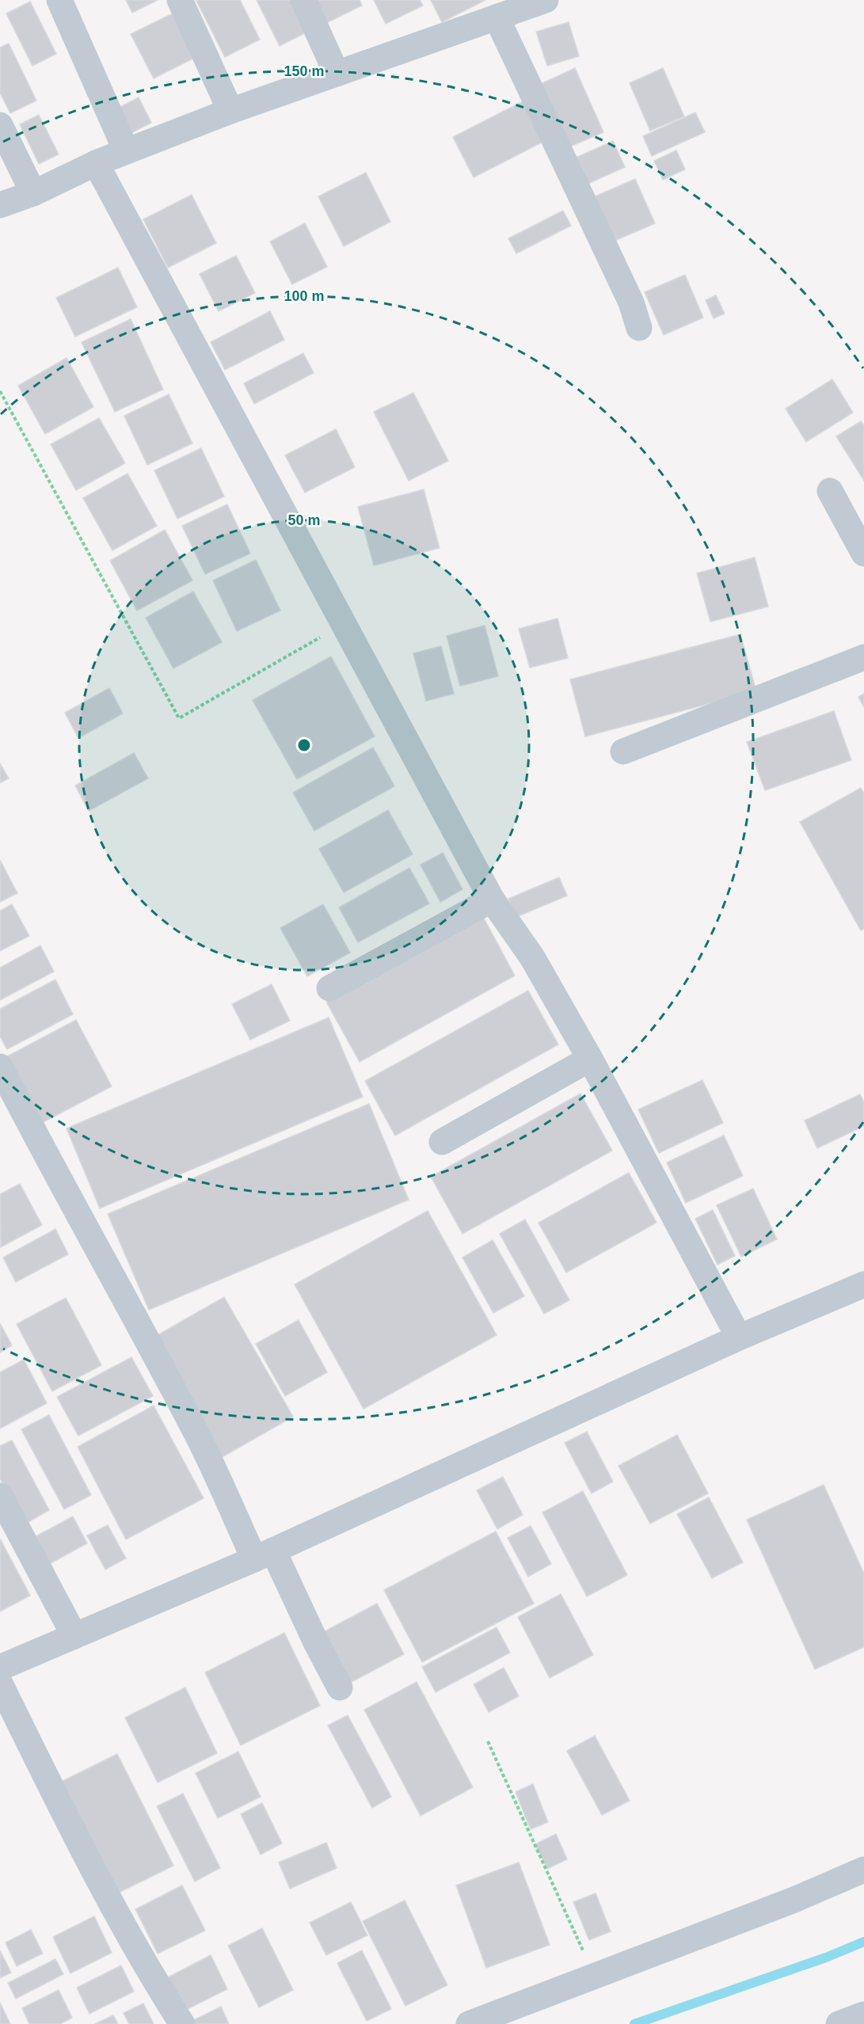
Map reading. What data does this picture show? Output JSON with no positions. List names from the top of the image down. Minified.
{"rings":["150 m","100 m","50 m"]}
